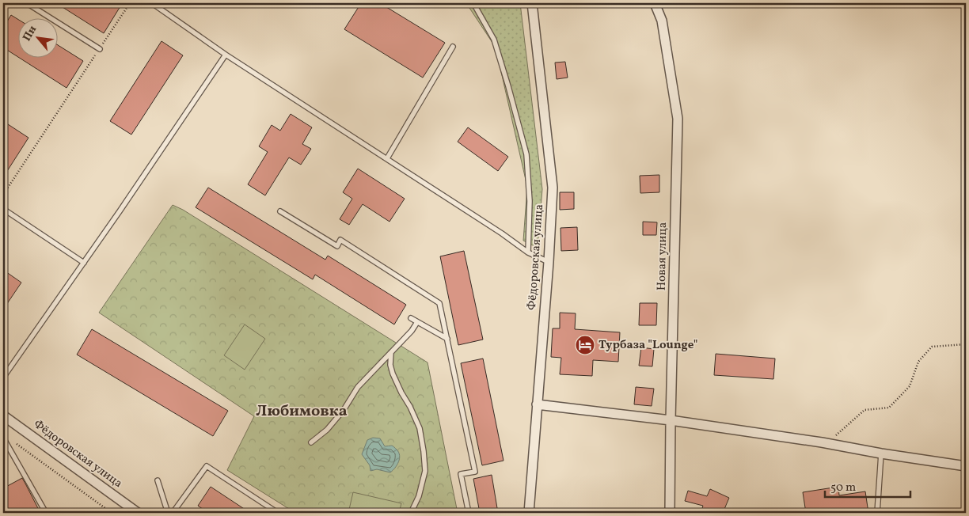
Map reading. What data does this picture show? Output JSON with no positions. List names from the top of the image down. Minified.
{"streets":{"street":["Новая улица","Фёдоровская улица"]},"districts":["Любимовка"],"places":{"hotel":["Турбаза \"Lounge\""]},"scale_bar":"50 m","north":"top left"}
